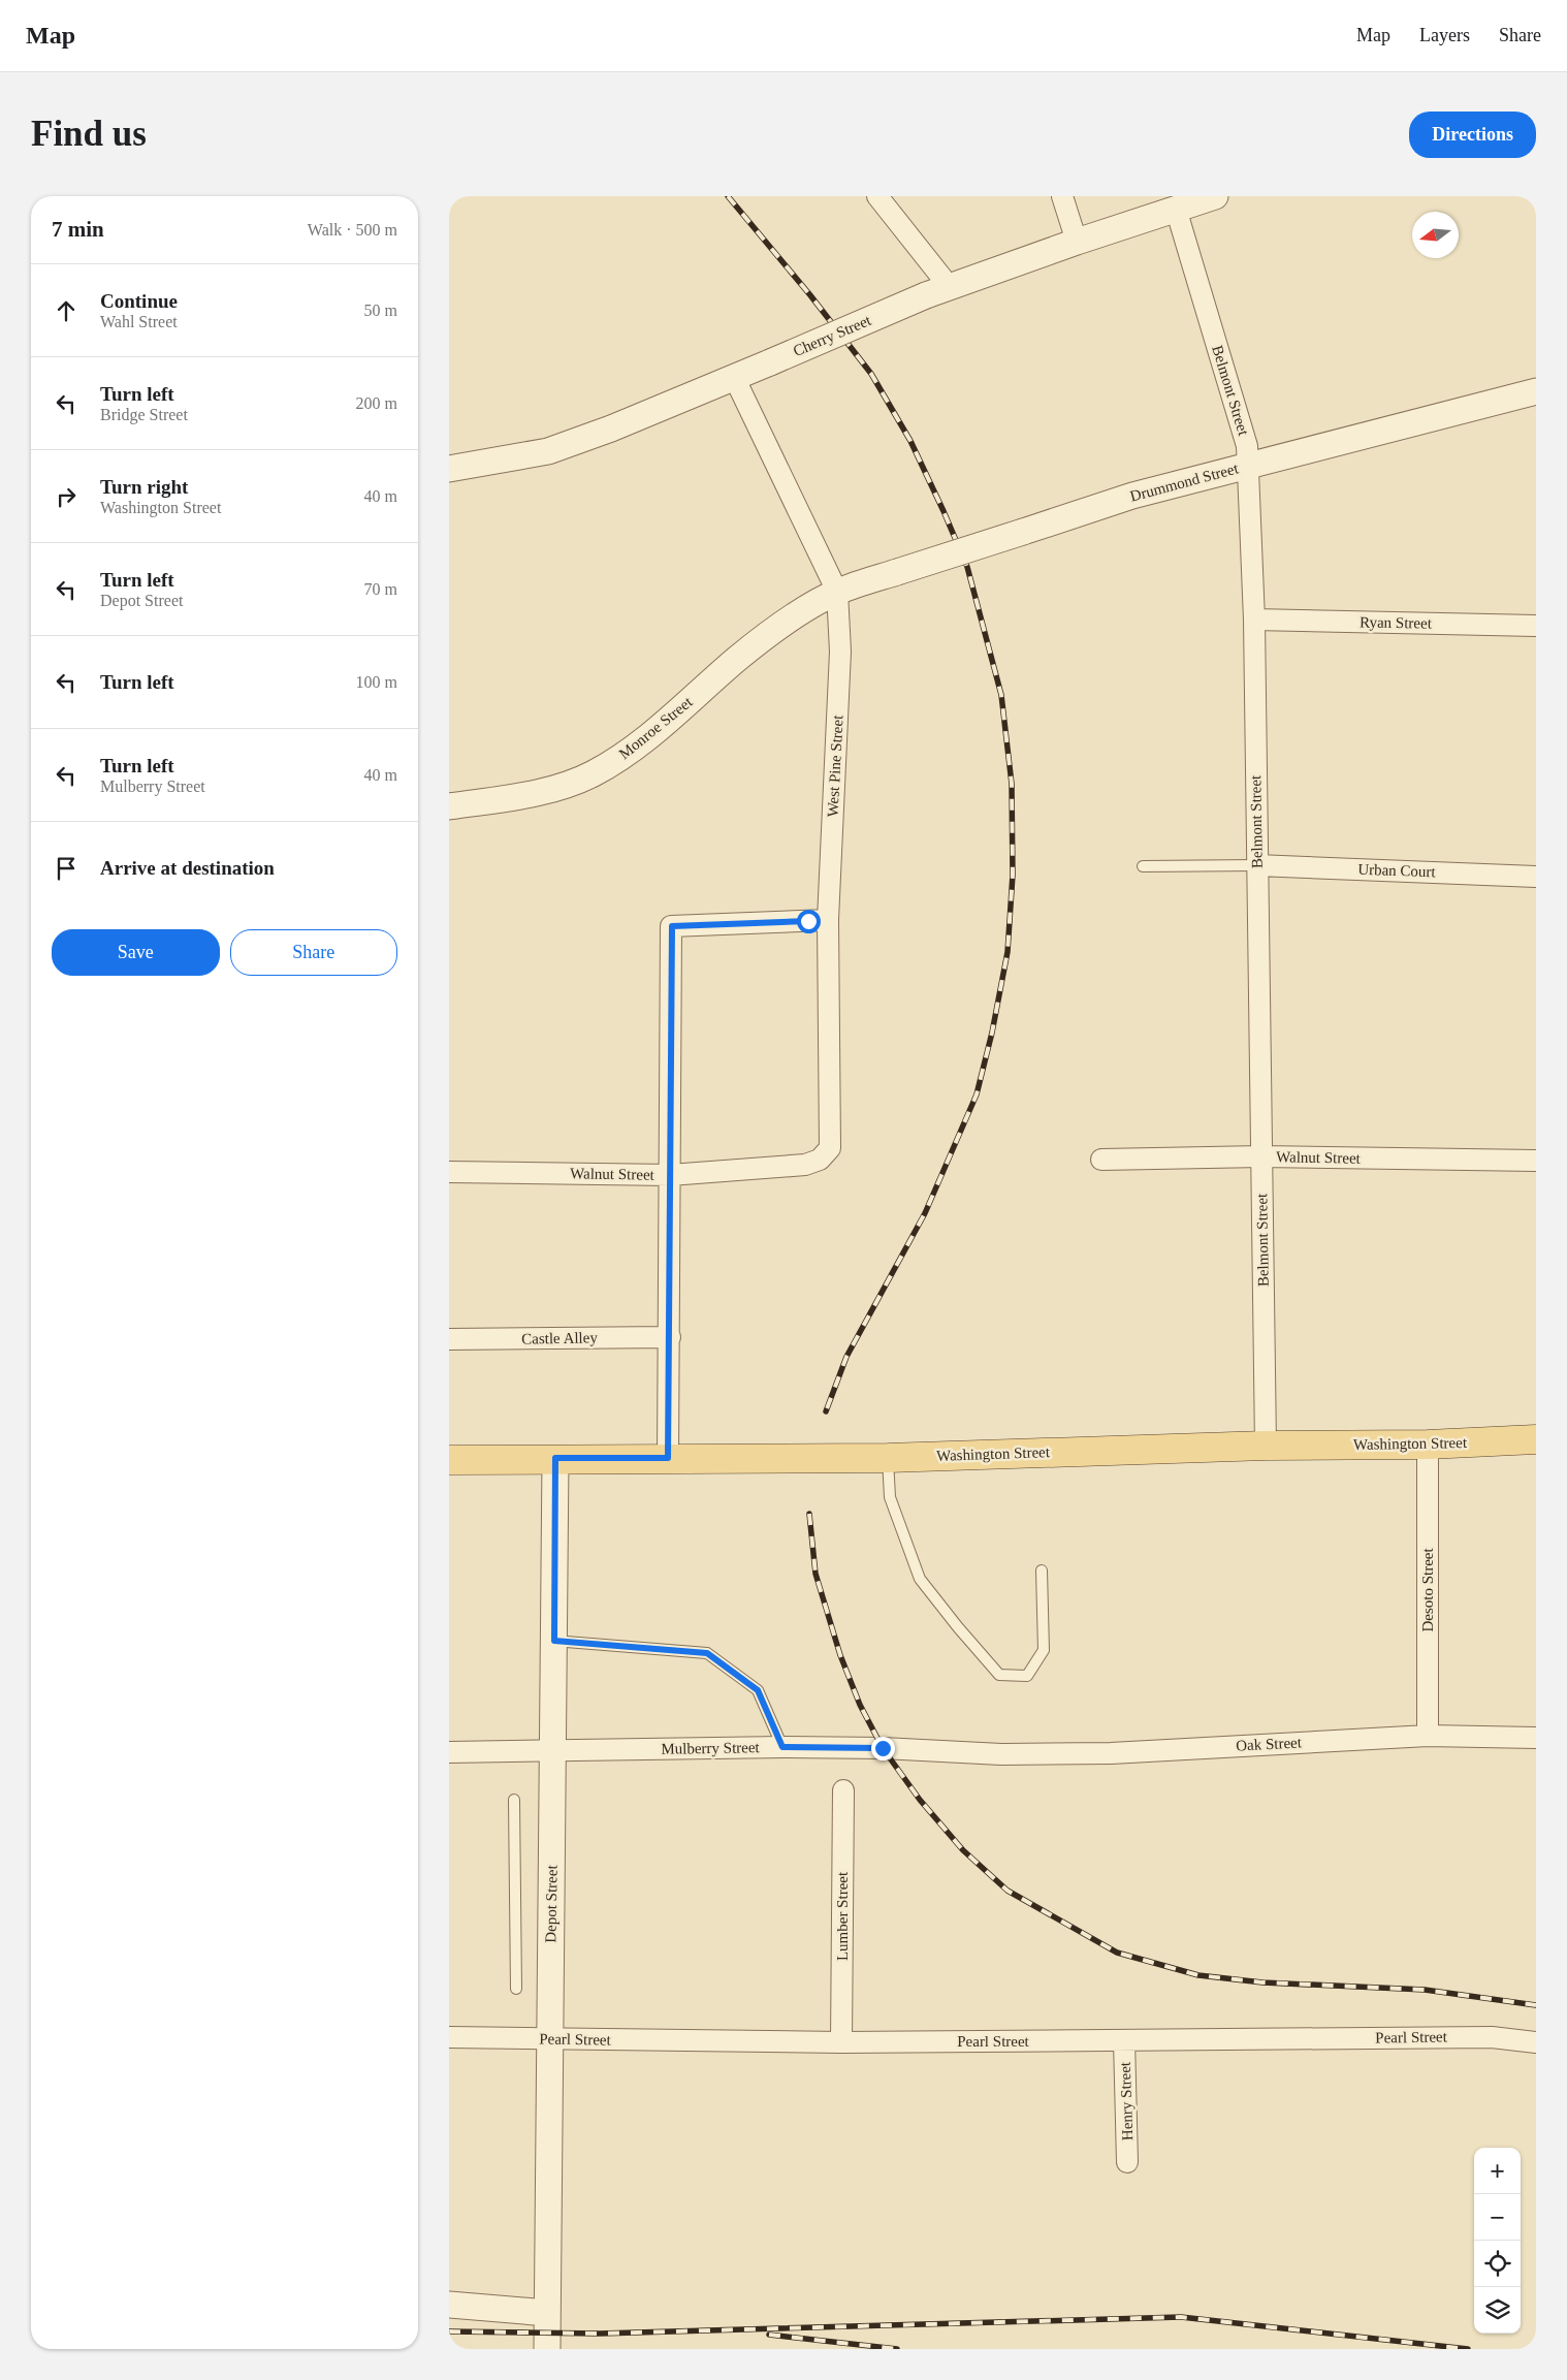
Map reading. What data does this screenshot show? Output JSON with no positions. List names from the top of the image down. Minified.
{"streets":{"main road":["Washington Street"],"street":["Cherry Street","Belmont Street","Drummond Street","Ryan Street","Monroe Street","West Pine Street","Urban Court","Walnut Street","Castle Alley","Desoto Street","Oak Street","Mulberry Street","Depot Street","Lumber Street","Pearl Street","Henry Street"]},"crossings":[["Cherry Street","Belmont Street"],["Cherry Street","West Pine Street"],["Belmont Street","Drummond Street"],["Belmont Street","Ryan Street"],["Belmont Street","Urban Court"],["Belmont Street","Walnut Street"],["Belmont Street","Washington Street"],["Drummond Street","Monroe Street"],["Drummond Street","West Pine Street"],["Monroe Street","West Pine Street"],["West Pine Street","Walnut Street"],["Washington Street","Desoto Street"],["Washington Street","Depot Street"],["Desoto Street","Oak Street"],["Oak Street","Mulberry Street"],["Mulberry Street","Depot Street"],["Depot Street","Pearl Street"],["Lumber Street","Pearl Street"],["Pearl Street","Henry Street"]],"north":"left","page":{"header":"Map","nav":["Map","Layers","Share"],"buttons":["Directions",["Save","Share"]],"title":"Find us","heading":["7 min","Walk · 500 m"],"list":[["Continue","Wahl Street","50 m"],["Turn left","Bridge Street","200 m"],["Turn right","Washington Street","40 m"],["Turn left","Depot Street","70 m"],["Turn left","100 m"],["Turn left","Mulberry Street","40 m"],"Arrive at destination"],"map_buttons":["+","−"]}}
